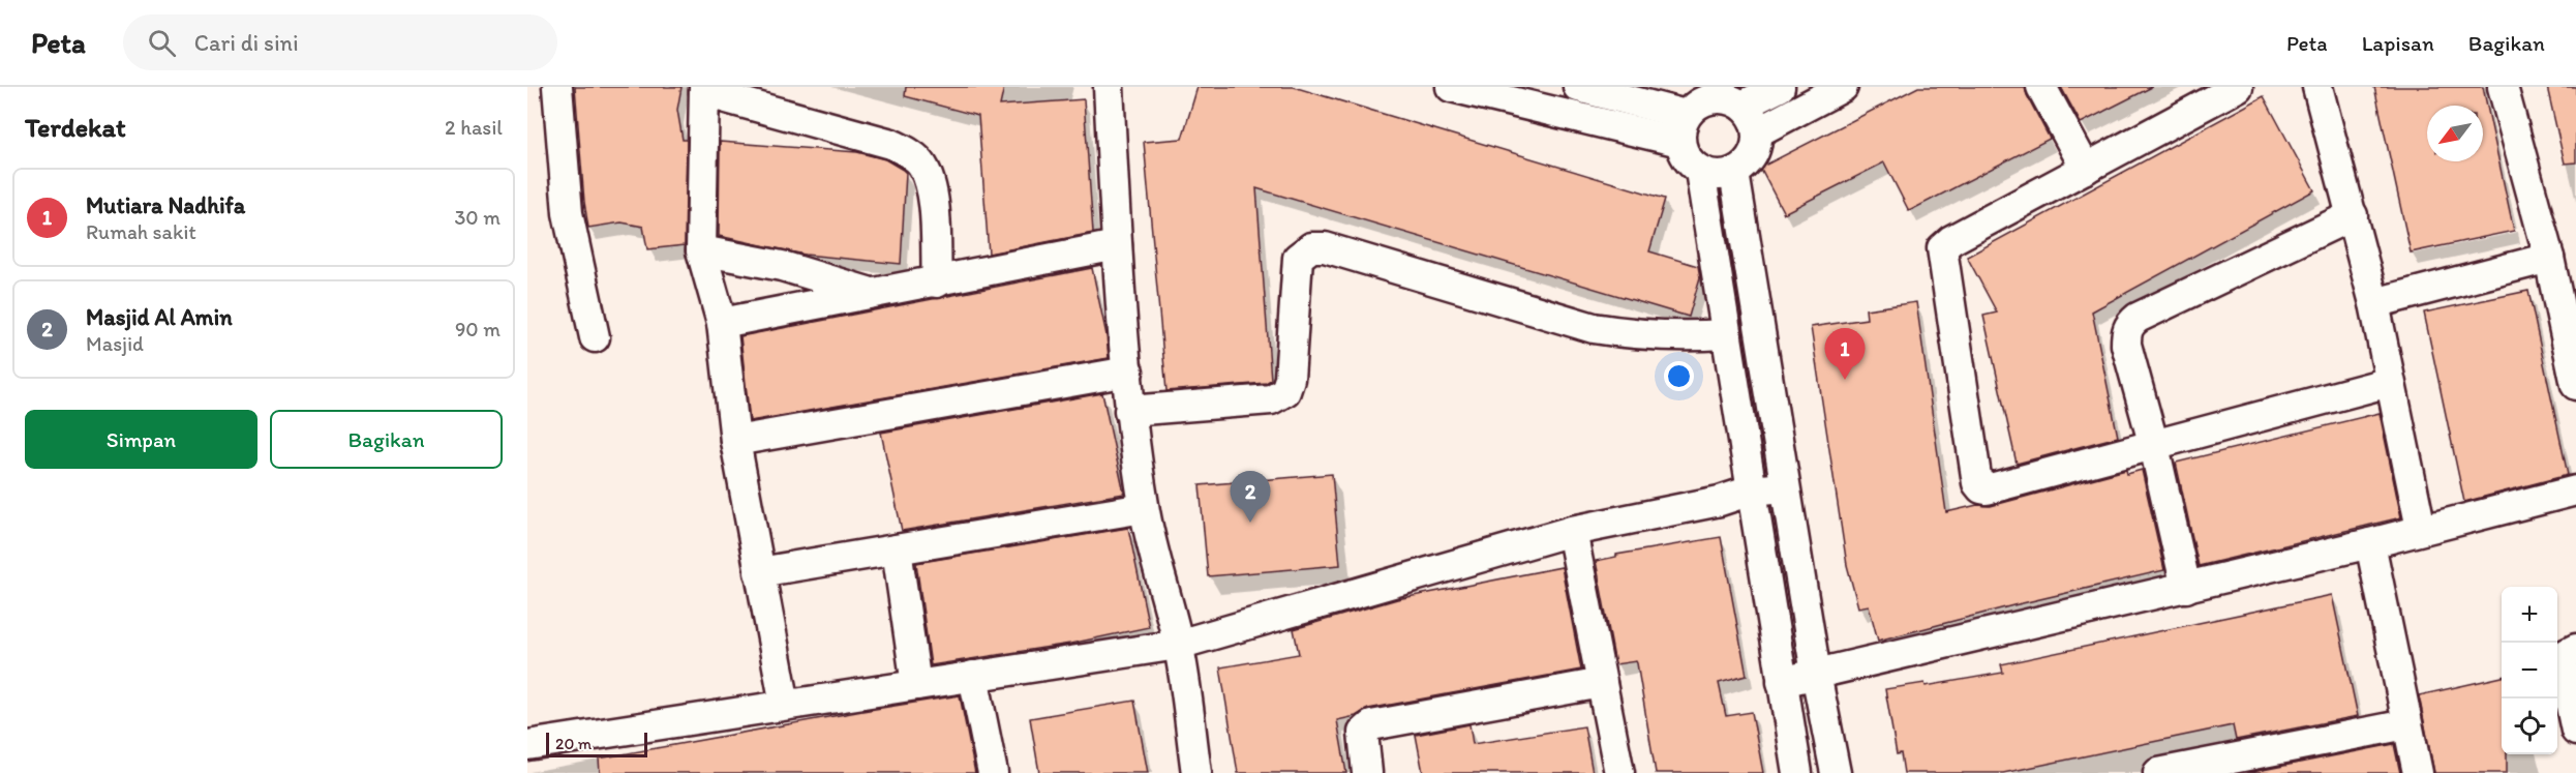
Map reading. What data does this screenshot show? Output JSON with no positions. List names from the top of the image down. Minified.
{"scale_bar":"20 m","north":"bottom left","page":{"header":"Peta","search":"Cari di sini","nav":["Peta","Lapisan","Bagikan"],"heading":["Terdekat","2 hasil"],"list":[{"mark":"1","name":"Mutiara Nadhifa","note":"Rumah sakit","value":"30 m"},{"mark":"2","name":"Masjid Al Amin","note":"Masjid","value":"90 m"}],"pins":["1","2"],"buttons":["Simpan","Bagikan"],"map_buttons":["+","−"],"scale":"20 m"}}
